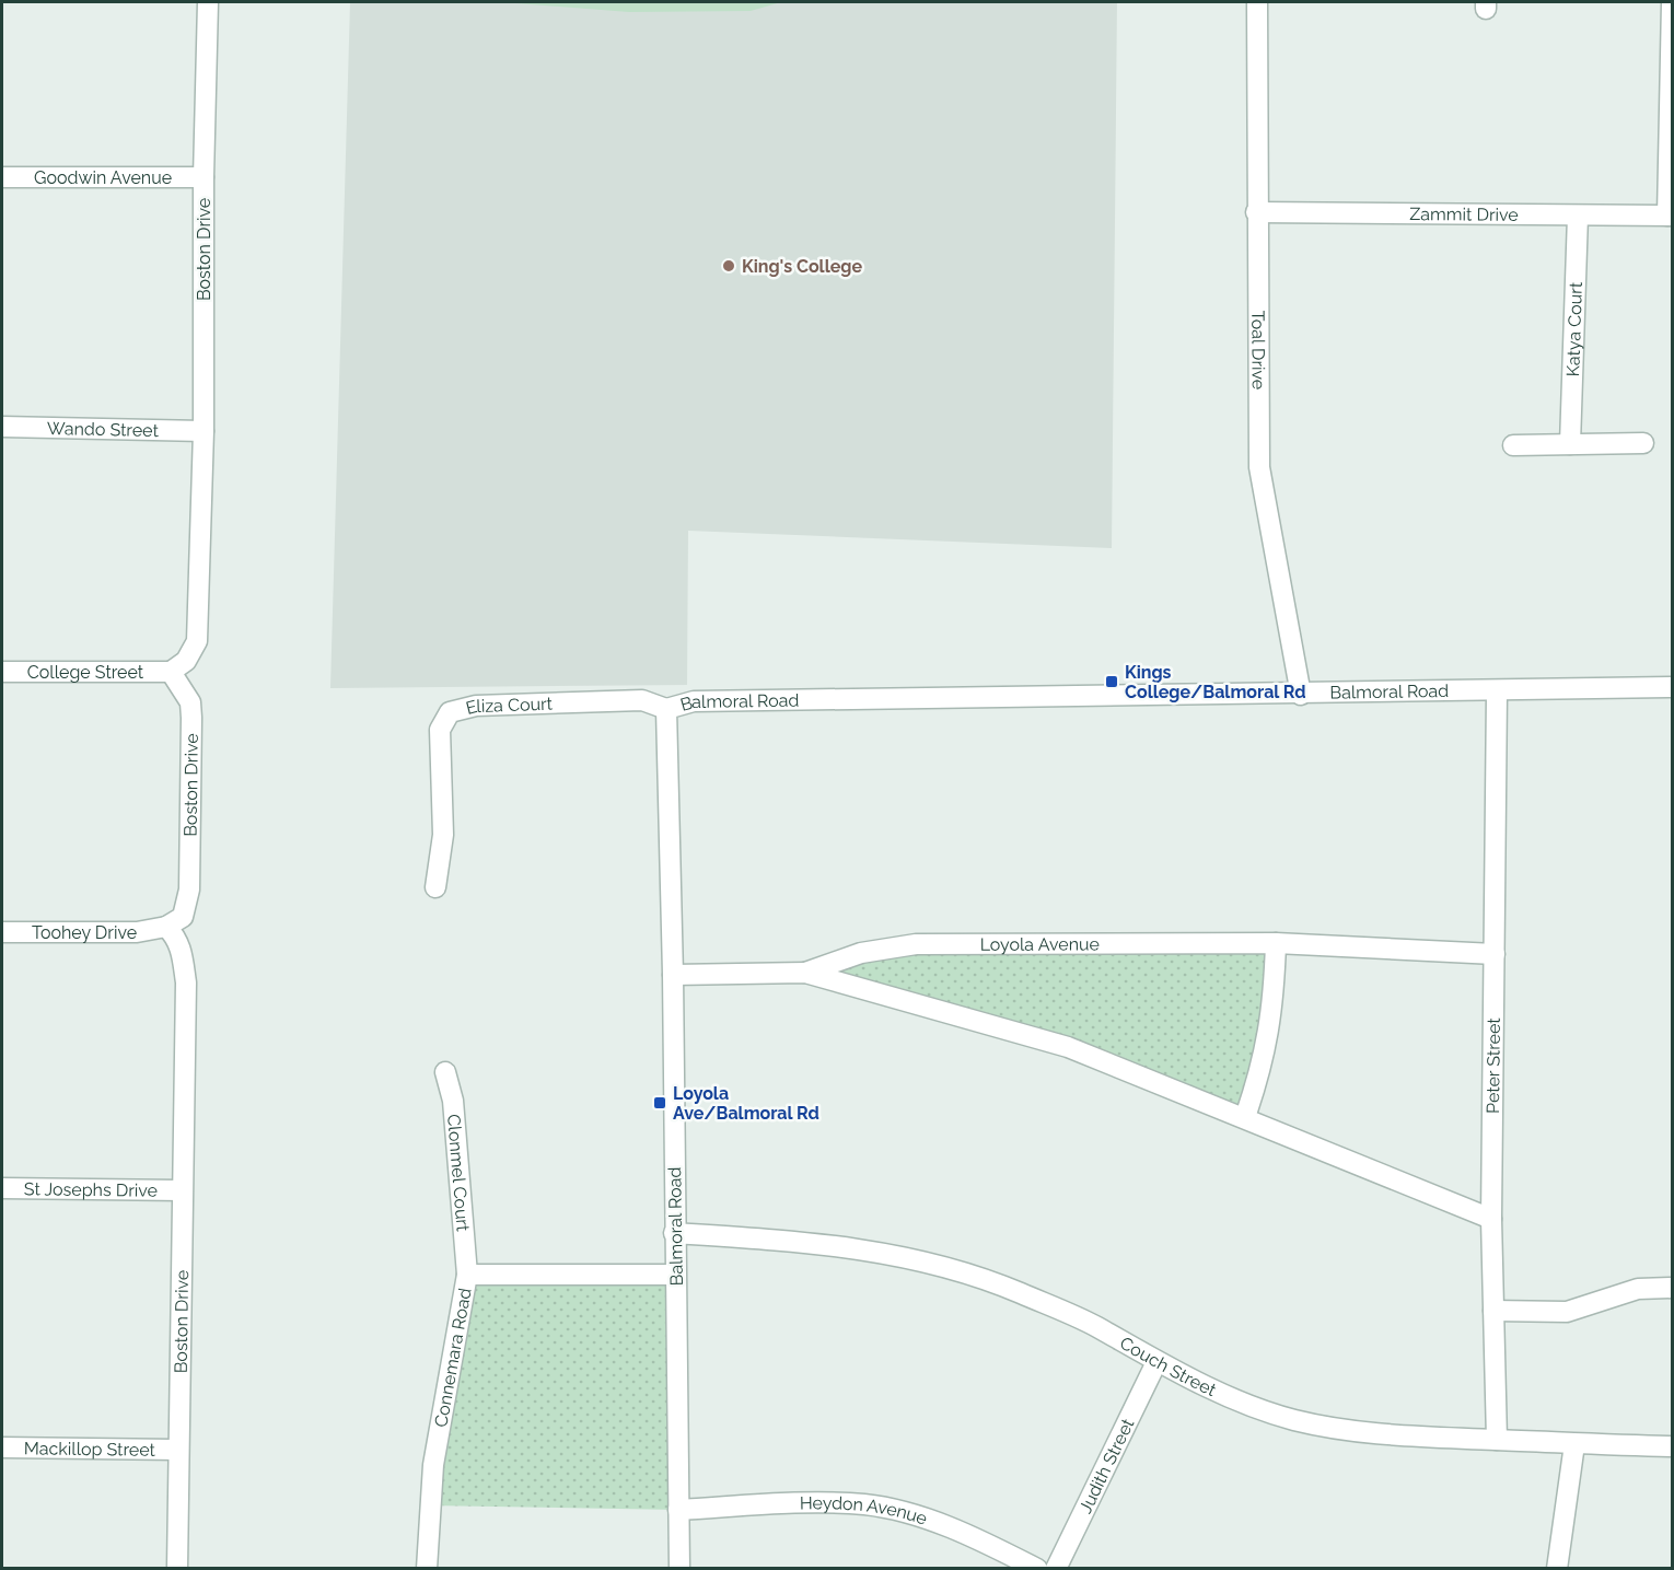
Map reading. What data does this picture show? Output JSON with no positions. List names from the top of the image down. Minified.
{"streets":{"street":["Goodwin Avenue","Zammit Drive","Boston Drive","Katya Court","Toal Drive","Wando Street","College Street","Balmoral Road","Eliza Court","Toohey Drive","Loyola Avenue","Peter Street","Clonmel Court","St Josephs Drive","Connemara Road","Couch Street","Mackillop Street","Judith Street","Heydon Avenue"]},"crossings":[["Goodwin Avenue","Boston Drive"],["Zammit Drive","Katya Court"],["Zammit Drive","Toal Drive"],["Boston Drive","Wando Street"],["Boston Drive","College Street"],["Boston Drive","Toohey Drive"],["Boston Drive","St Josephs Drive"],["Boston Drive","Mackillop Street"],["Toal Drive","Balmoral Road"],["Balmoral Road","Eliza Court"],["Balmoral Road","Loyola Avenue"],["Balmoral Road","Peter Street"],["Balmoral Road","Connemara Road"],["Balmoral Road","Couch Street"],["Balmoral Road","Heydon Avenue"],["Loyola Avenue","Peter Street"],["Peter Street","Couch Street"],["Clonmel Court","Connemara Road"],["Couch Street","Judith Street"]],"places":{"other":["King's College"],"transit":["Kings College/Balmoral Rd","Loyola Ave/Balmoral Rd"]}}
